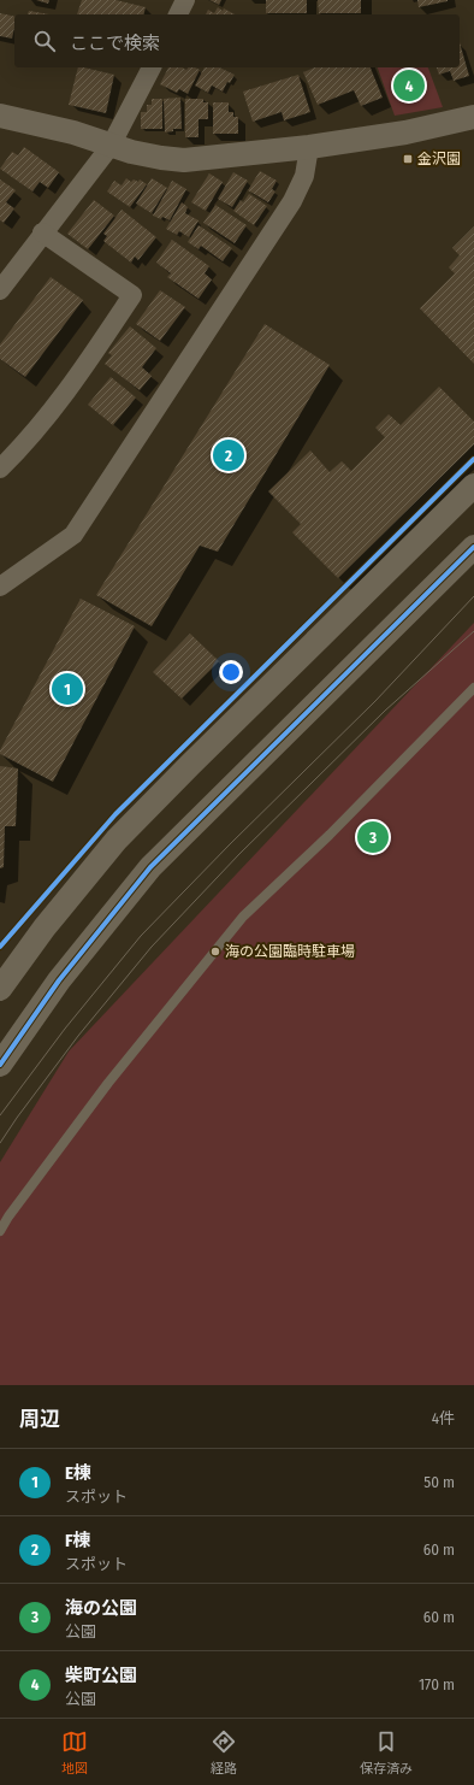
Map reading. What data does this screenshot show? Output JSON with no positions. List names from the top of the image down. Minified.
{"places":{"transit":["金沢園"],"other":["海の公園臨時駐車場"]},"page":{"search":"ここで検索","pins":["4","2","1","3"],"heading":["周辺","4件"],"list":[{"mark":"1","name":"E棟","note":"スポット","value":"50 m"},{"mark":"2","name":"F棟","note":"スポット","value":"60 m"},{"mark":"3","name":"海の公園","note":"公園","value":"60 m"},{"mark":"4","name":"柴町公園","note":"公園","value":"170 m"}],"nav":["地図","経路","保存済み"]}}
